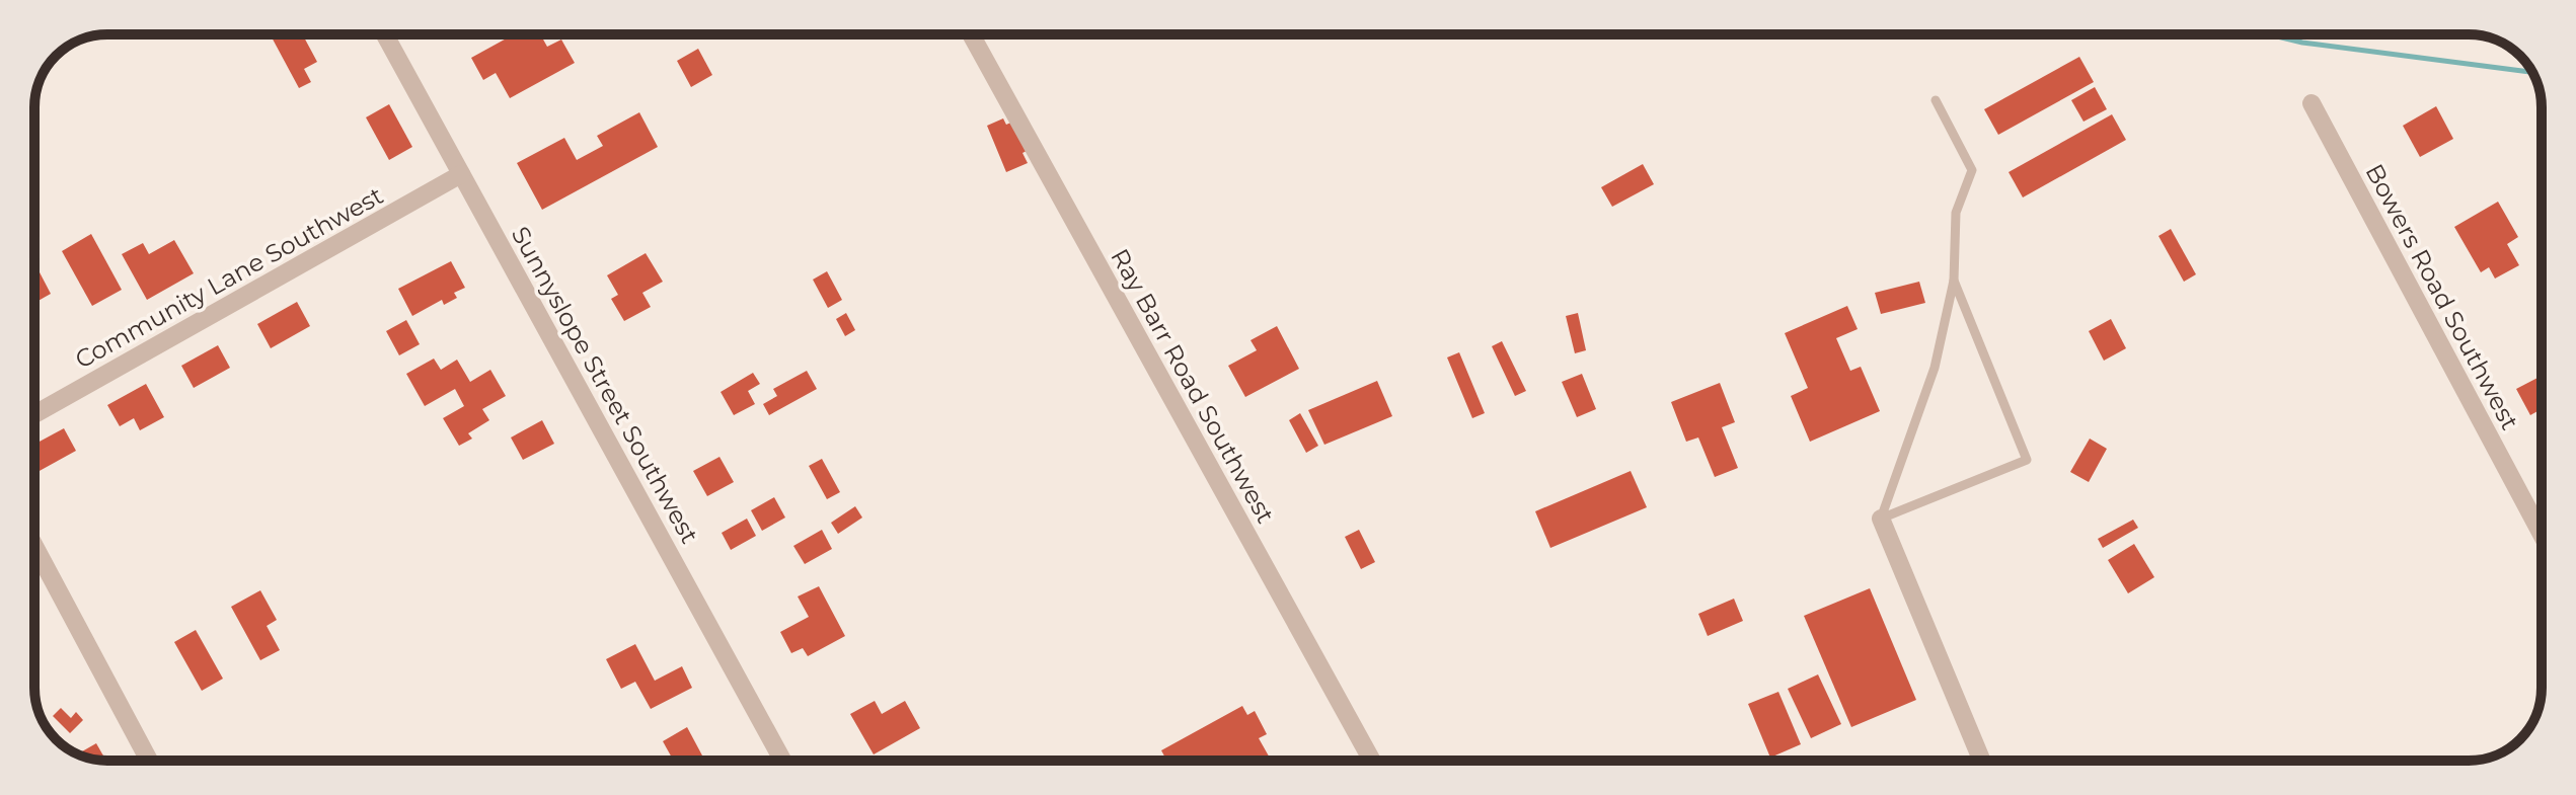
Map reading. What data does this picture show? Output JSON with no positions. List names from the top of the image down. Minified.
{"streets":{"street":["Community Lane Southwest","Bowers Road Southwest","Sunnyslope Street Southwest","Ray Barr Road Southwest"]},"crossings":[["Community Lane Southwest","Sunnyslope Street Southwest"]]}
